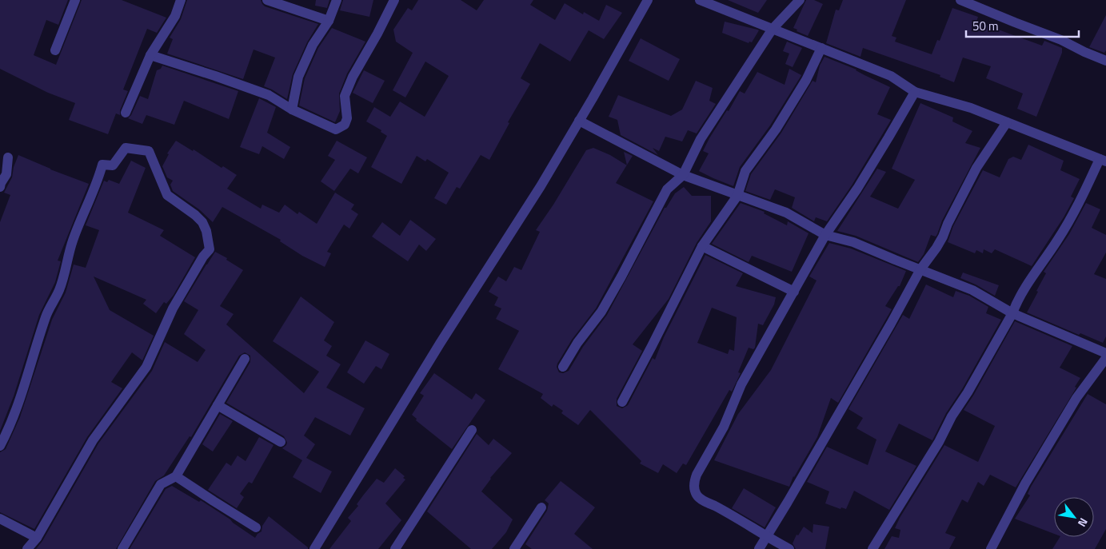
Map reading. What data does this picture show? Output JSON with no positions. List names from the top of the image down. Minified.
{"scale_bar":"50 m","north":"bottom right"}
